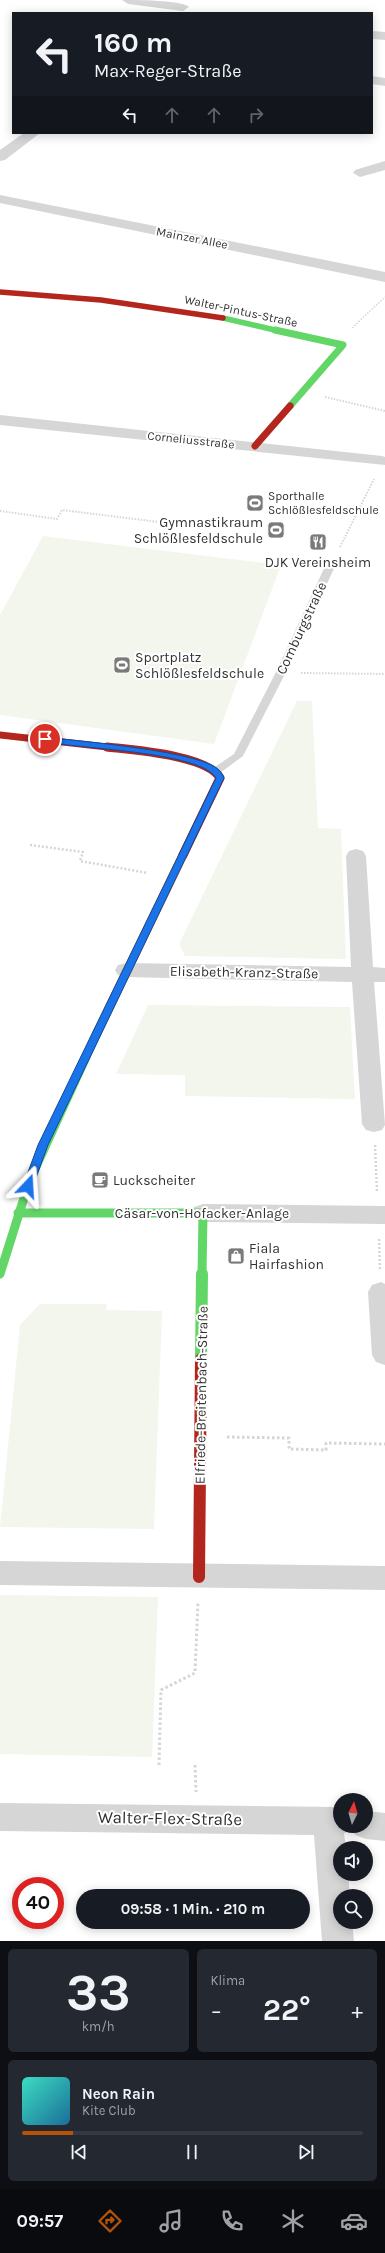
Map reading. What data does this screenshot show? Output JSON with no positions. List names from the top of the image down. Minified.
{"streets":{"street":["Mainzer Allee","Walter-Pintus-Straße","Corneliusstraße","Elisabeth-Kranz-Straße","Cäsar-von-Hofacker-Anlage","Elfriede-Breitenbach-Straße","Walter-Flex-Straße"],"lane":["Comburgstraße"]},"crossings":[["Cäsar-von-Hofacker-Anlage","Elfriede-Breitenbach-Straße"]],"places":{"sports":["Sporthalle Schlößlesfeldschule","Gymnastikraum Schlößlesfeldschule","Sportplatz Schlößlesfeldschule"],"restaurant":["DJK Vereinsheim"],"cafe":["Luckscheiter"],"shop":["Fiala Hairfashion"]},"north":"top","page":{"turn":["160 m","Max-Reger-Straße"],"limit":"40","trip":"09:58 · 1 Min. · 210 m","tile":[["33","km/h"],"Klima"],"heat":["−","22°","+"],"song":["Neon Rain","Kite Club"],"tabs":"09:57"}}
